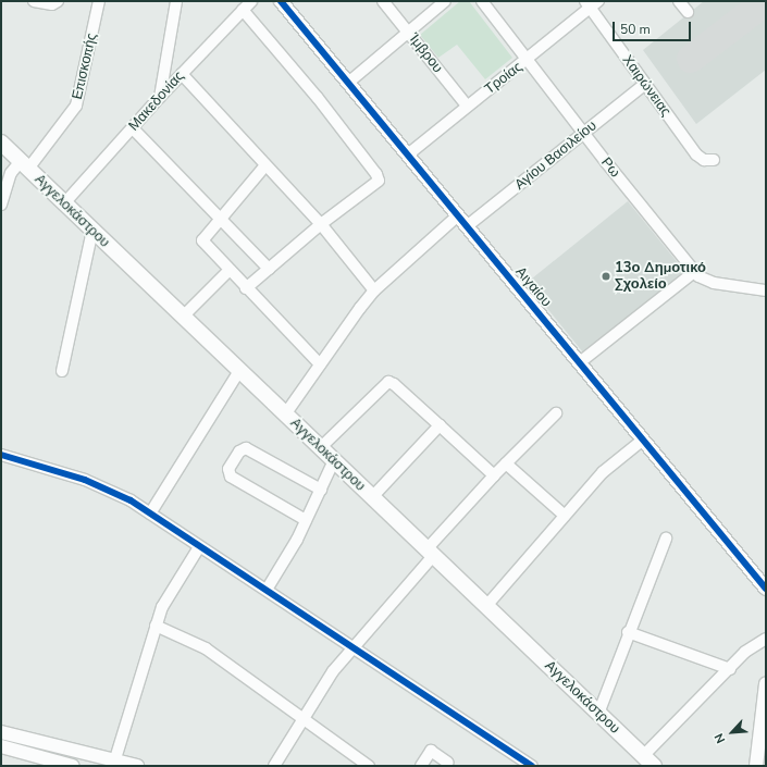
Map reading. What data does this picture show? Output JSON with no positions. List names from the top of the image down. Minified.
{"streets":{"main road":["Αγγελοκάστρου"],"street":["Ίμβρου","Επισκοπής","Τροίας","Χαιρώνειας","Μακεδονίας","Αγίου Βασιλείου","Ρω","Αιγαίου"]},"crossings":[["Ίμβρου","Τροίας"],["Επισκοπής","Αγγελοκάστρου"],["Τροίας","Χαιρώνειας"],["Τροίας","Ρω"],["Τροίας","Αιγαίου"],["Χαιρώνειας","Αγίου Βασιλείου"],["Μακεδονίας","Αγγελοκάστρου"],["Αγίου Βασιλείου","Ρω"],["Αγίου Βασιλείου","Αιγαίου"]],"places":["13ο Δημοτικό Σχολείο"],"scale_bar":"50 m","north":"bottom left"}
